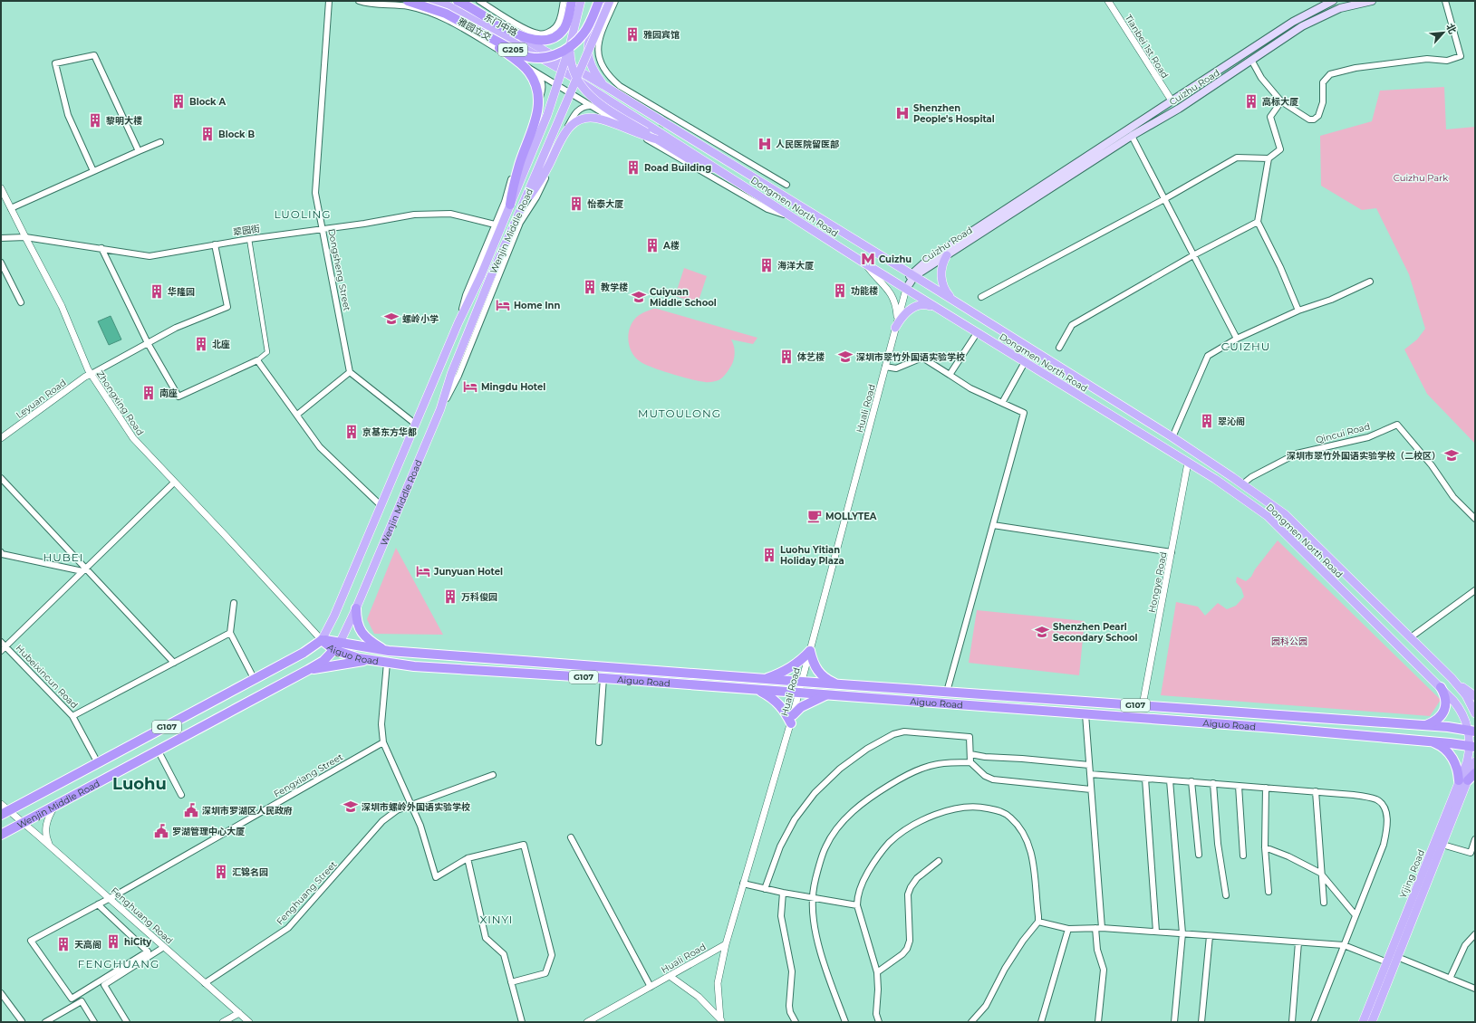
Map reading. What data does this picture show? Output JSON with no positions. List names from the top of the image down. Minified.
{"streets":{"highway":["雅园立交","G205","Wenjin Middle Road","Aiguo Road","G107"],"main road":["东门中路","Cuizhu Road","Dongmen North Road","Yijing Road"],"street":["Tianbei 1st Road","翠园街","Dongsheng Street","Leyuan Road","Zhongxing Road","Huali Road","Qincui Road","Hongye Road","Hubeixincun Road","Fengxiang Street","Fenghuang Street","Fenghuang Road"]},"crossings":[["东门中路","Dongmen North Road"],["Tianbei 1st Road","Cuizhu Road"],["G205","Dongmen North Road"],["Cuizhu Road","Dongmen North Road"],["Dongmen North Road","Huali Road"],["Dongmen North Road","Qincui Road"],["Dongmen North Road","Hongye Road"],["Dongmen North Road","Aiguo Road"],["Dongmen North Road","Yijing Road"],["翠园街","Dongsheng Street"],["翠园街","Zhongxing Road"],["Wenjin Middle Road","Zhongxing Road"],["Wenjin Middle Road","Aiguo Road"],["Wenjin Middle Road","Hubeixincun Road"],["Wenjin Middle Road","Fenghuang Road"],["Leyuan Road","Zhongxing Road"],["Zhongxing Road","Aiguo Road"],["Huali Road","Aiguo Road"],["Hongye Road","Aiguo Road"],["Aiguo Road","Yijing Road"],["Fengxiang Street","Fenghuang Road"],["Fenghuang Street","Fenghuang Road"]],"districts":["LUOLING","CUIZHU","MUTOULONG","HUBEI","Luohu","XINYI","FENGHUANG"],"parks":["Cuizhu Park","园科公园"],"places":{"building":["雅园宾馆","Block A","高标大厦","黎明大楼","Block B","Road Building","怡泰大厦","A楼","海洋大厦","教学楼","功能楼","华隆园","北座","体艺楼","南座","翠沁阁","京基东方华都","Luohu Yitian Holiday Plaza","万科俊园","汇锦名园","hiCity","天高阁"],"hospital":["Shenzhen People's Hospital","人民医院留医部"],"metro station":["Cuizhu"],"school or university":["Cuiyuan Middle School","螺岭小学","深圳市翠竹外国语实验学校","深圳市翠竹外国语实验学校（二校区）","Shenzhen Pearl Secondary School","深圳市螺岭外国语实验学校"],"hotel":["Home Inn","Mingdu Hotel","Junyuan Hotel"],"cafe":["MOLLYTEA"],"public building":["深圳市罗湖区人民政府","罗湖管理中心大厦"]},"north":"top right"}
